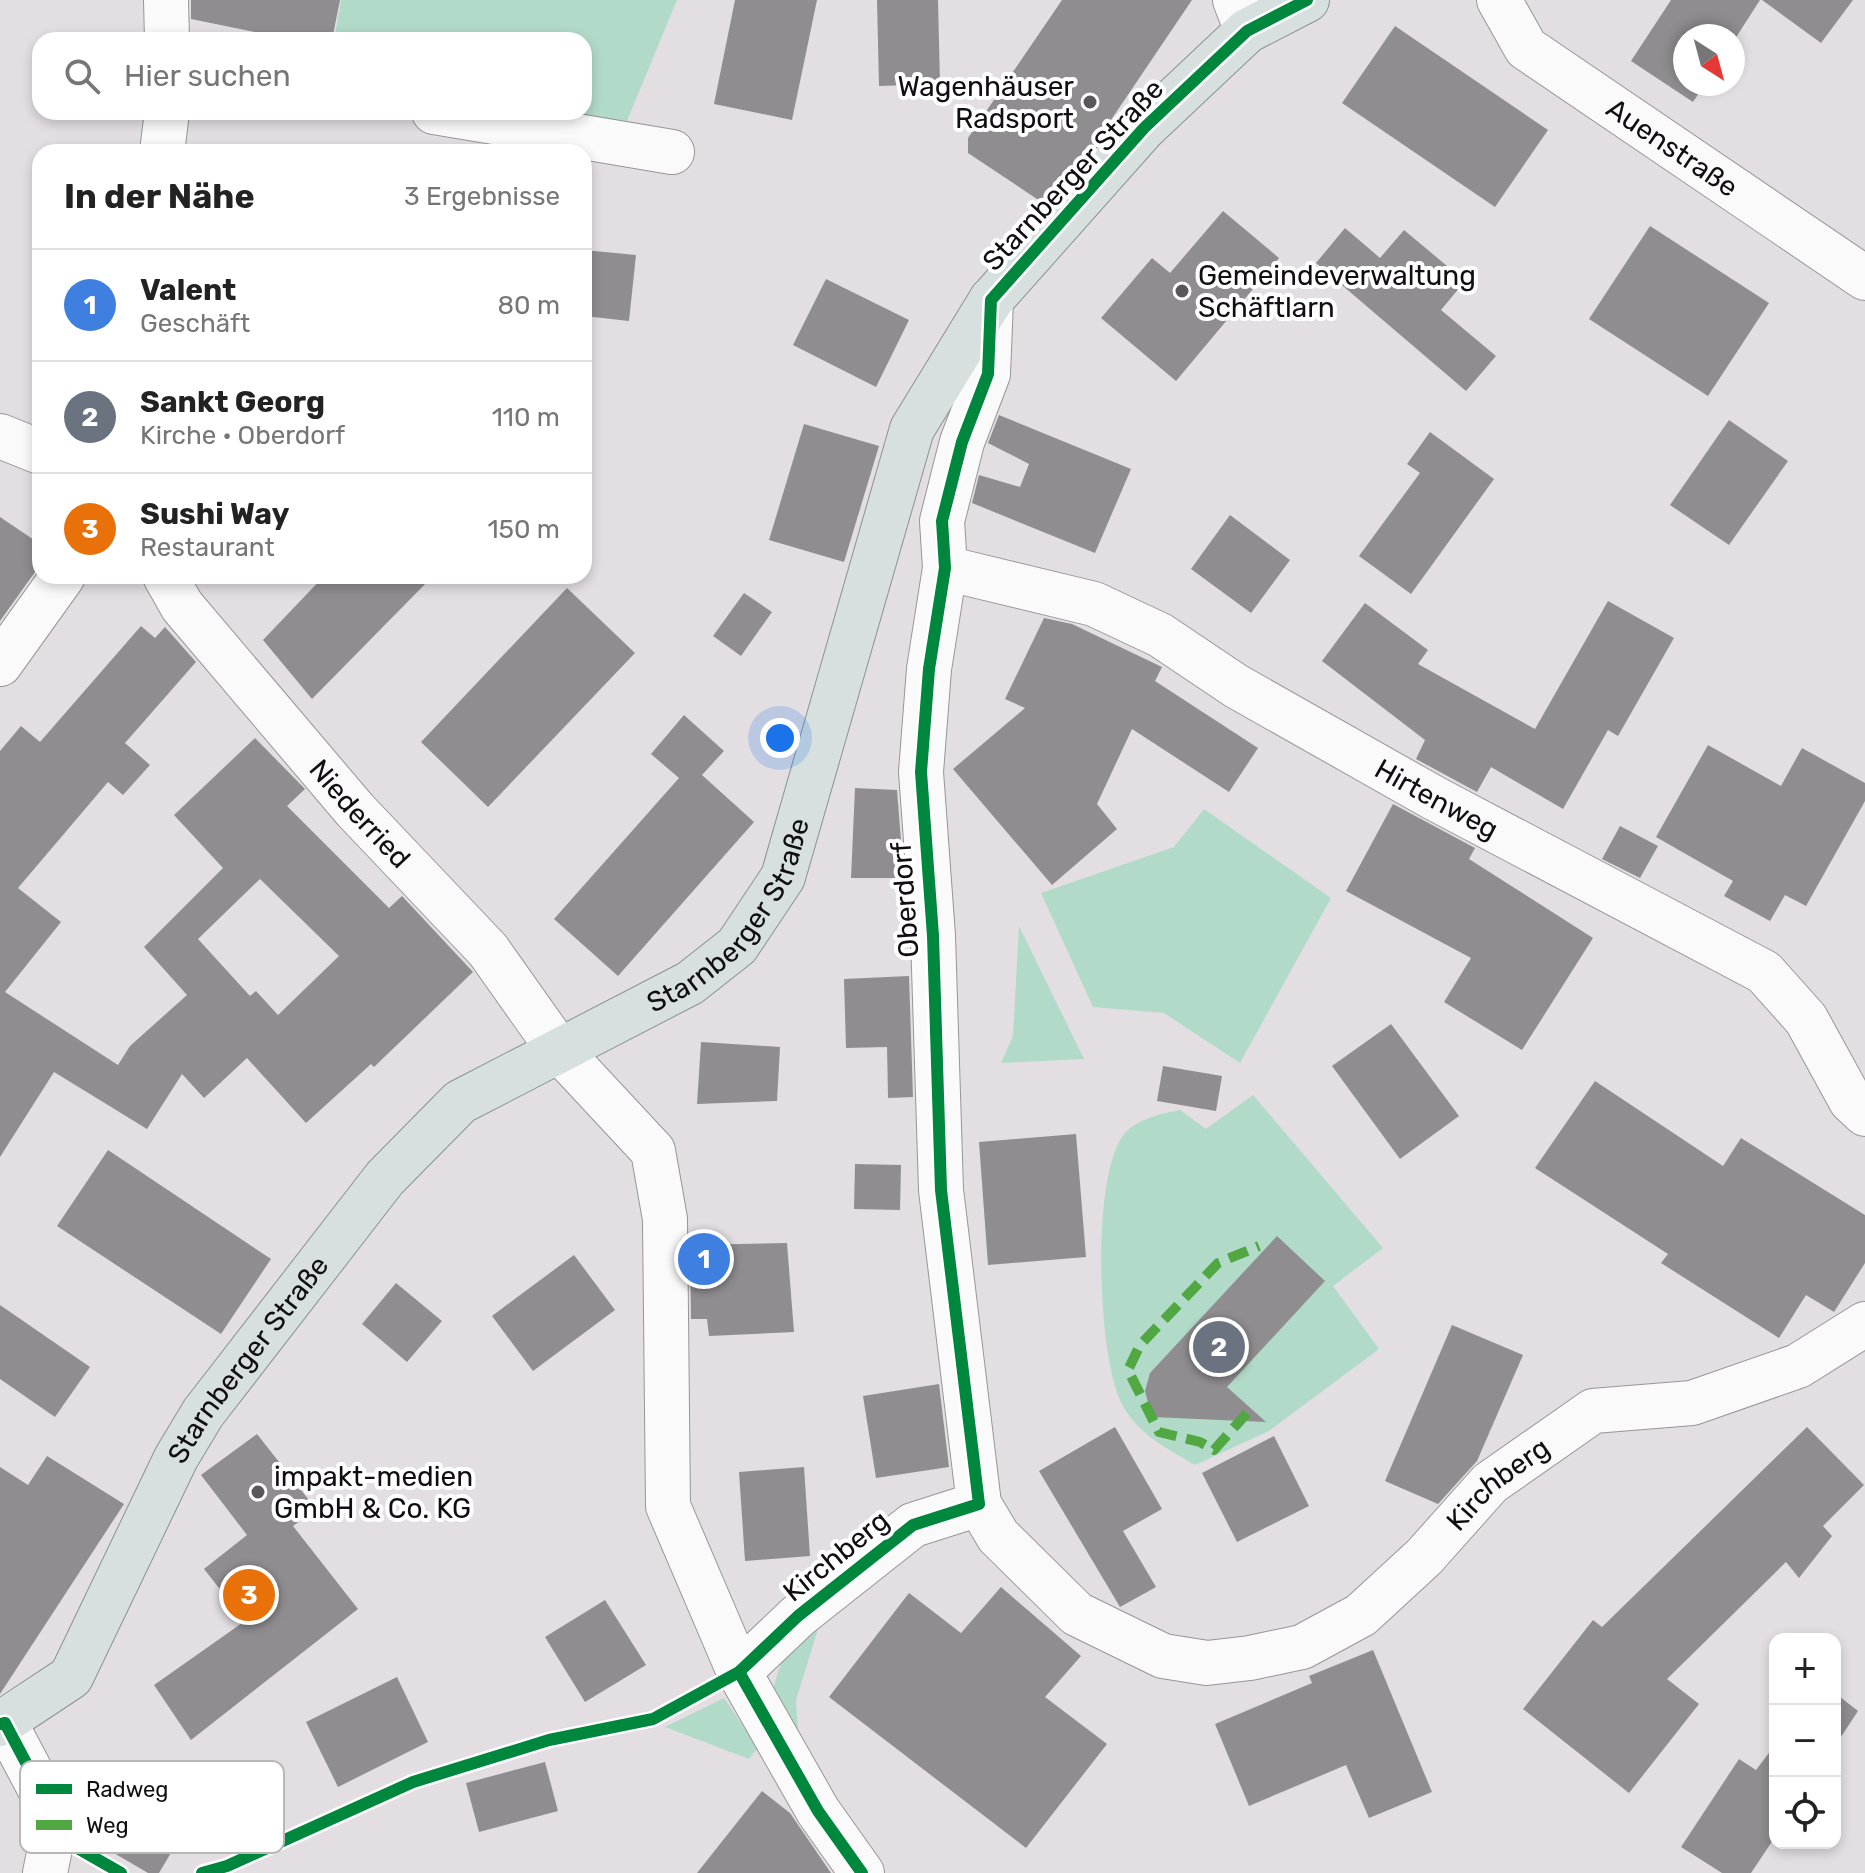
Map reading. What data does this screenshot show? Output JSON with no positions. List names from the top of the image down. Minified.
{"streets":{"main road":["Starnberger Straße"],"street":["Auenstraße","Hirtenweg","Niederried","Oberdorf","Kirchberg"]},"crossings":[["Starnberger Straße","Niederried"],["Starnberger Straße","Oberdorf"],["Hirtenweg","Oberdorf"],["Niederried","Kirchberg"],["Oberdorf","Kirchberg"]],"places":["Wagenhäuser Radsport","Gemeindeverwaltung Schäftlarn","impakt-medien GmbH & Co. KG"],"legend":["Radweg","Weg"],"north":"bottom right","page":{"search":"Hier suchen","heading":["In der Nähe","3 Ergebnisse"],"list":[{"mark":"1","name":"Valent","note":"Geschäft","value":"80 m"},{"mark":"2","name":"Sankt Georg","note":"Kirche · Oberdorf","value":"110 m"},{"mark":"3","name":"Sushi Way","note":"Restaurant","value":"150 m"}],"pins":["1","2","3"],"map_buttons":["+","−"]}}
